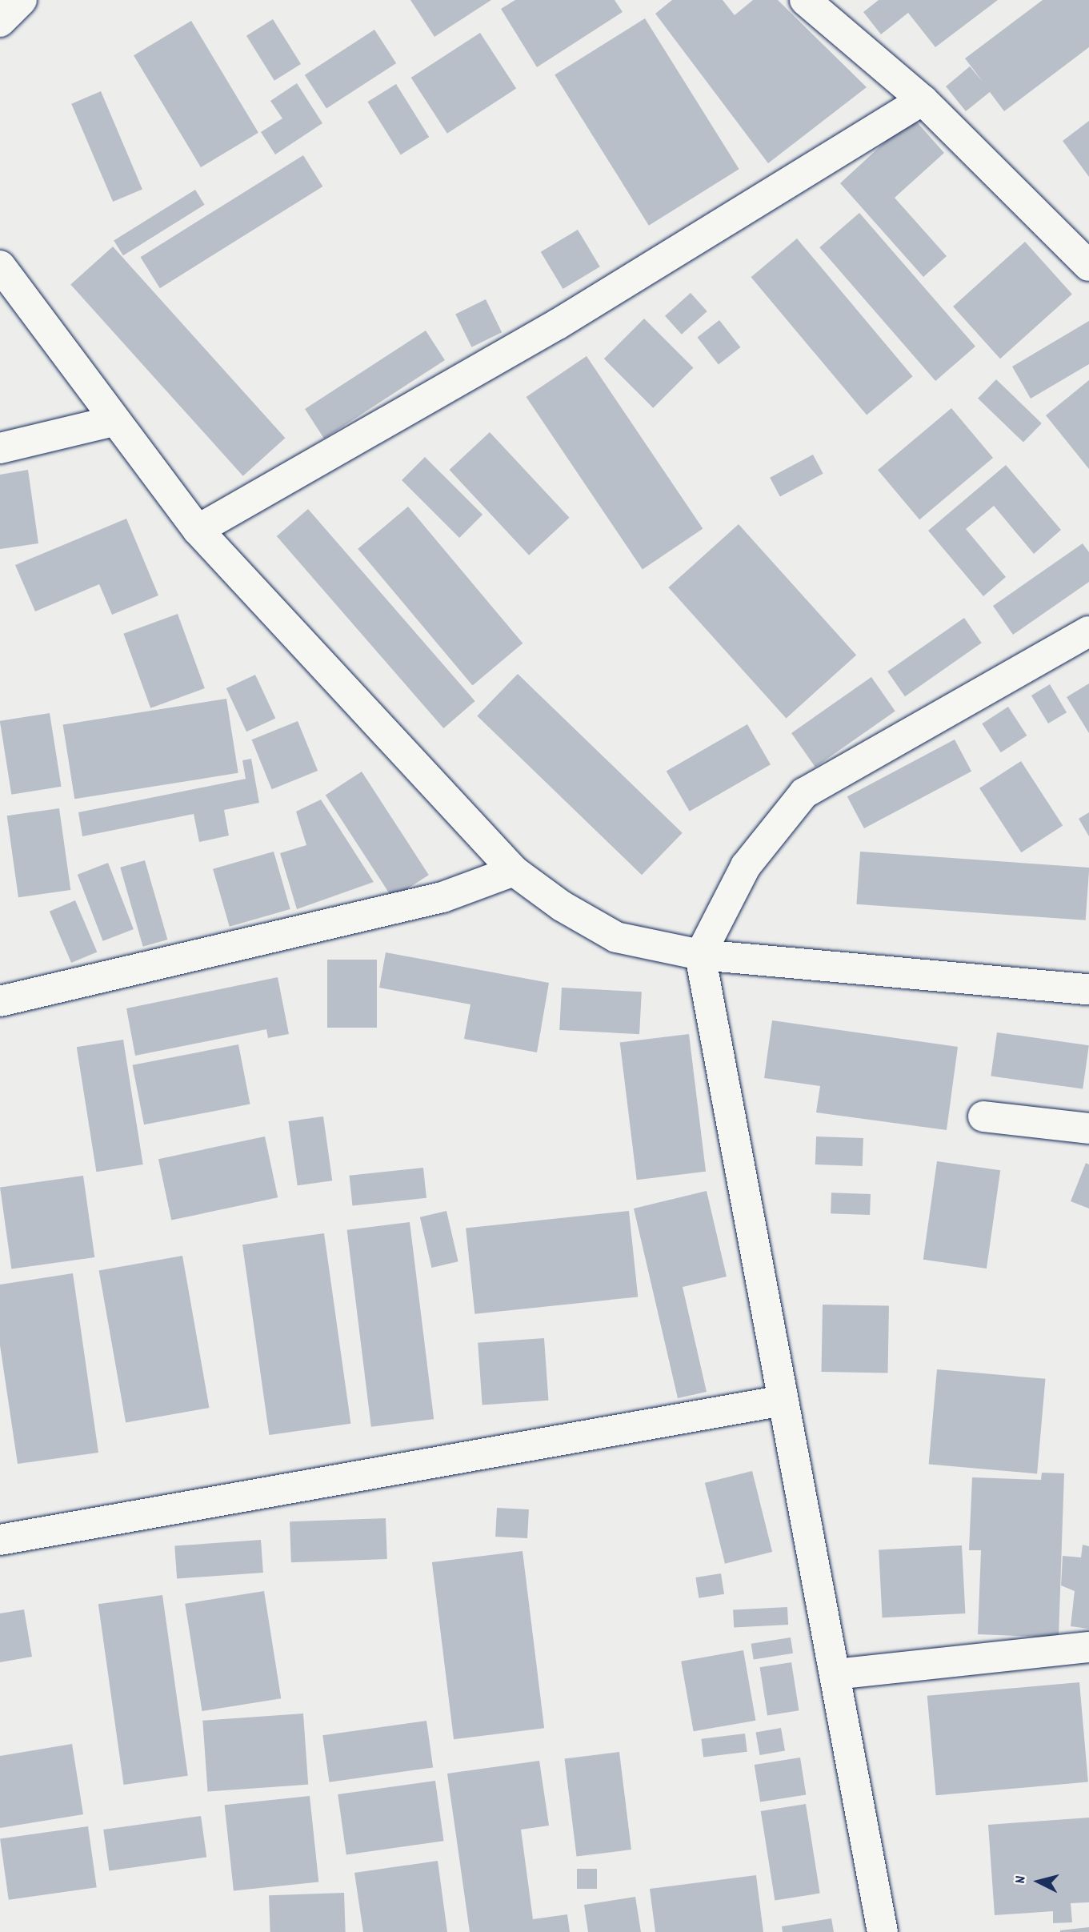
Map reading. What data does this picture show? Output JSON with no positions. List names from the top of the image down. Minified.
{"north":"left"}
